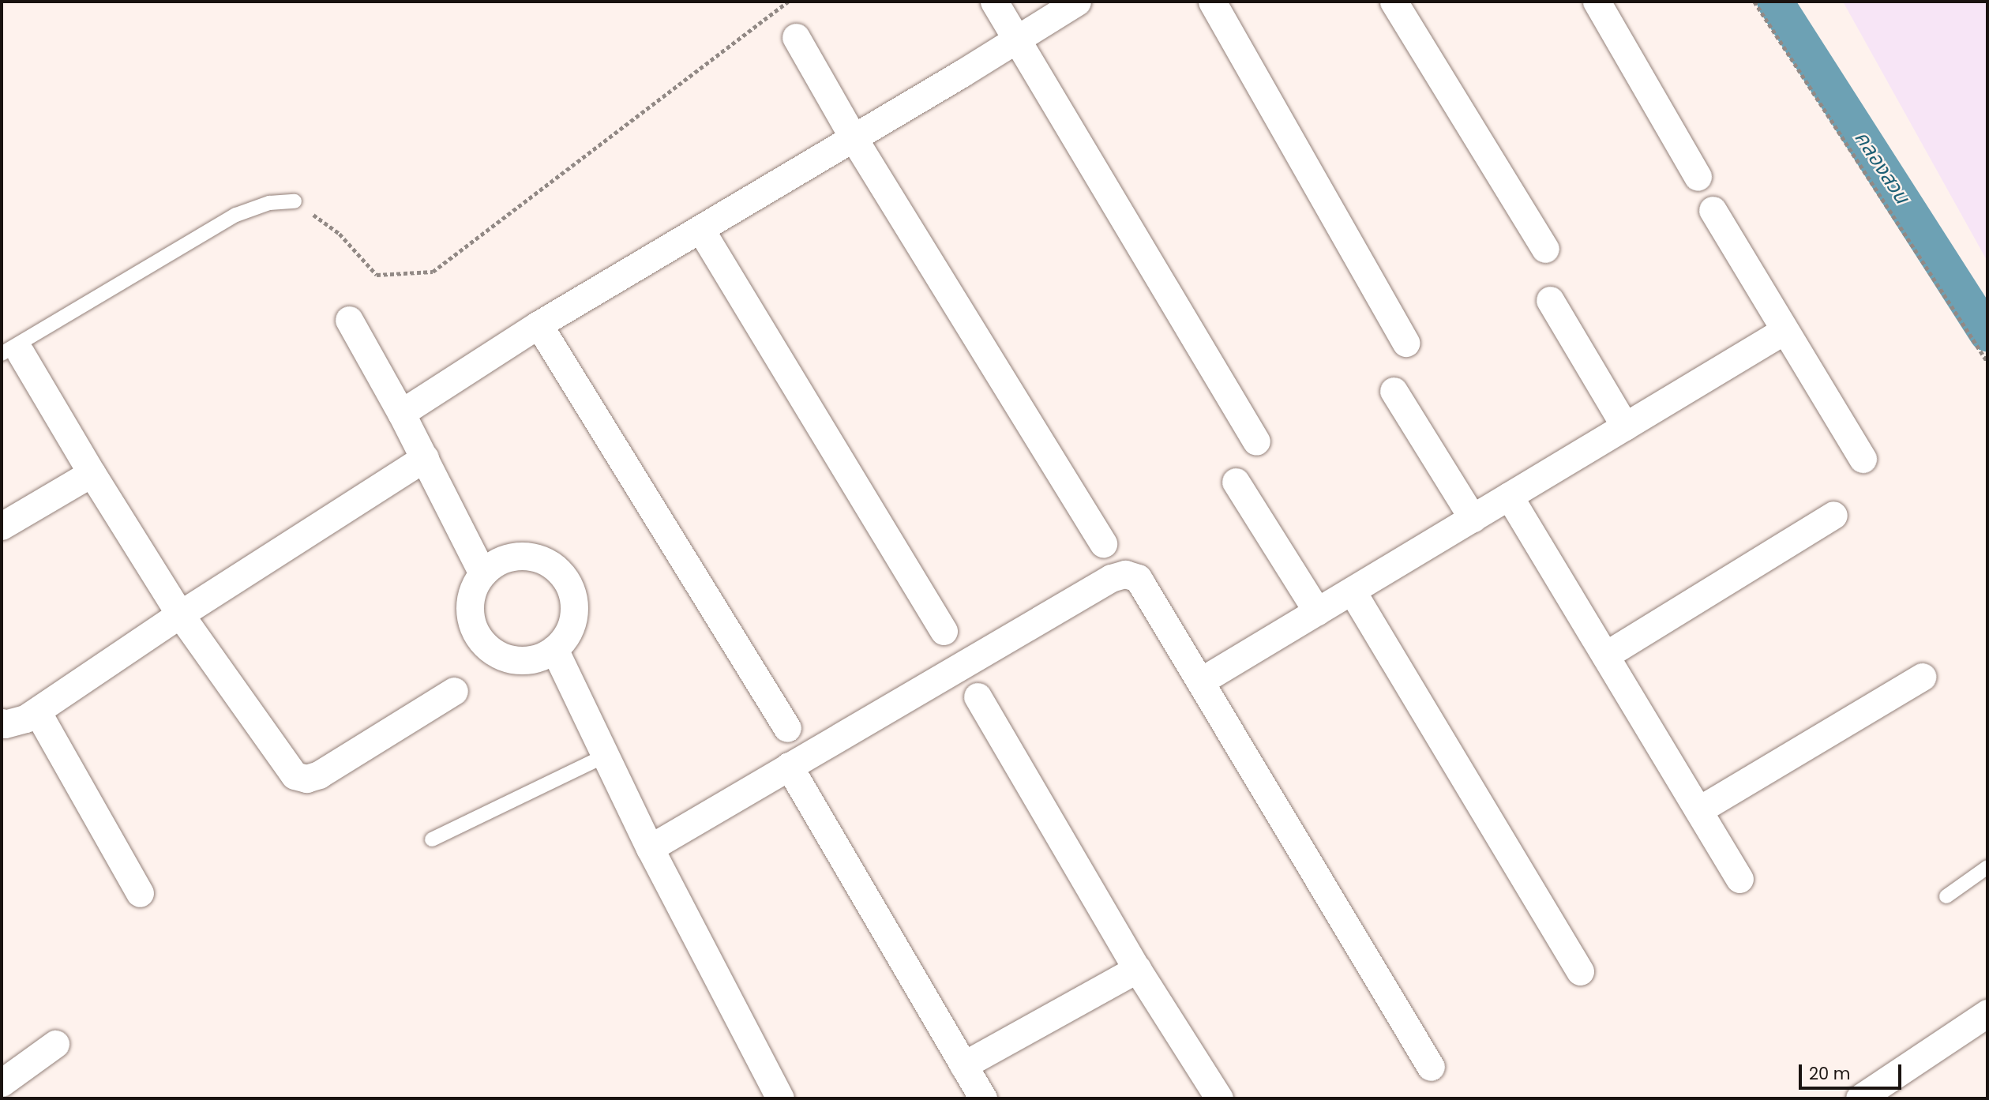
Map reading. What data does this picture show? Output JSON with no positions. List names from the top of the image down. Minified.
{"water":["คลองสวน"],"scale_bar":"20 m"}
